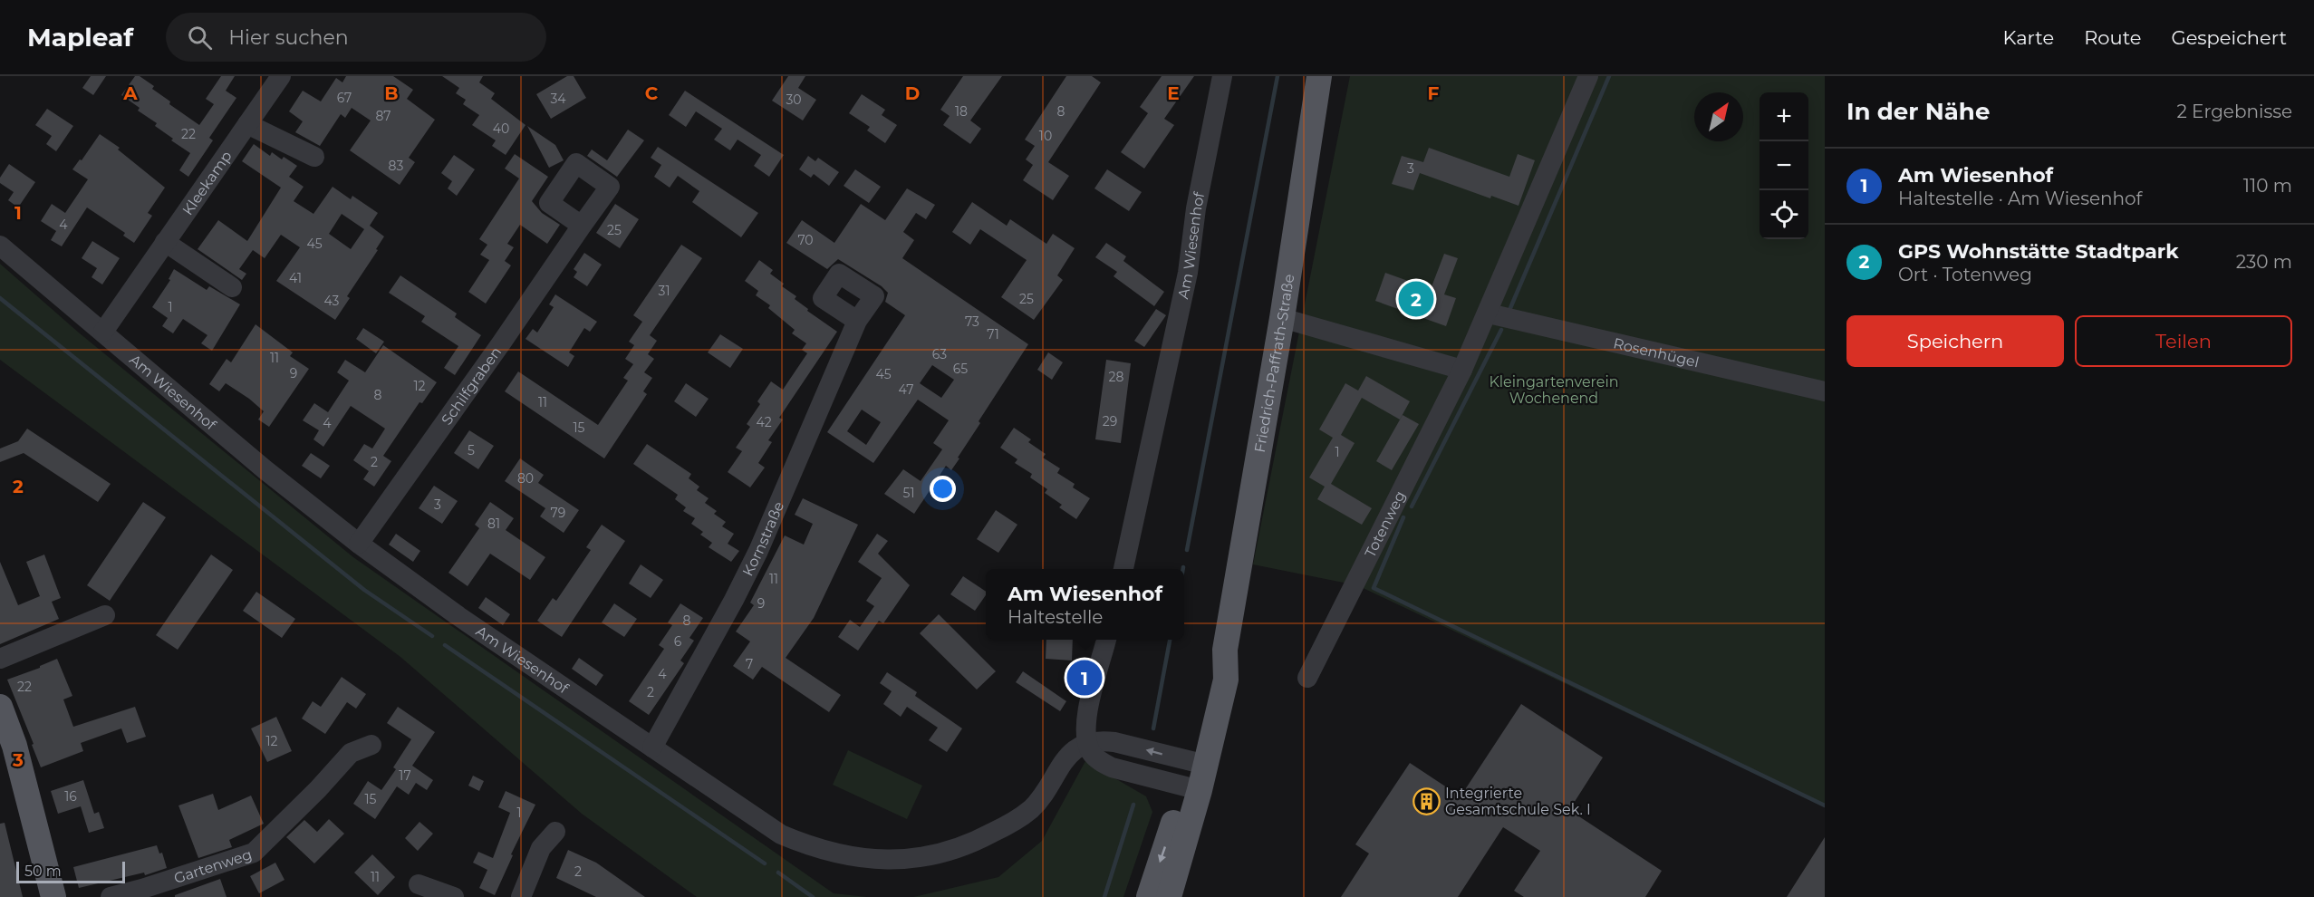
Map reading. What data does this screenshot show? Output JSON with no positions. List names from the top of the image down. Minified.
{"streets":{"main road":["Friedrich-Paffrath-Straße"],"street":["Kleekamp","Am Wiesenhof","Rosenhügel","Schilfgraben","Totenweg","Kornstraße","Gartenweg"]},"crossings":[["Kleekamp","Am Wiesenhof"],["Am Wiesenhof","Schilfgraben"],["Am Wiesenhof","Kornstraße"],["Rosenhügel","Totenweg"]],"parks":["Kleingartenverein Wochenend"],"places":{"building":["Integrierte Gesamtschule Sek. I"]},"house_numbers":["67","34","30","18","8","87","40","22","10","83","3","4","25","70","45","41","31","25","43","1","73","71","63","11","65","9","45","28","12","47","8","11","29","42","4","15","5","1","2","80","51","3","79","81","11","9","8","6","7","4","22","2","12","17","16","15","1","2","11"],"scale_bar":"50 m","north":"top right","page":{"header":"Mapleaf","search":"Hier suchen","nav":["Karte","Route","Gespeichert"],"heading":["In der Nähe","2 Ergebnisse"],"map_buttons":["+","−"],"list":[{"mark":"1","name":"Am Wiesenhof","note":"Haltestelle · Am Wiesenhof","value":"110 m"},{"mark":"2","name":"GPS Wohnstätte Stadtpark","note":"Ort · Totenweg","value":"230 m"}],"pins":["2","1"],"buttons":["Speichern","Teilen"],"popup":["Am Wiesenhof","Haltestelle"],"scale":"50 m"},"grid":{"columns":["A","B","C","D","E","F"],"rows":["1","2","3"]}}
